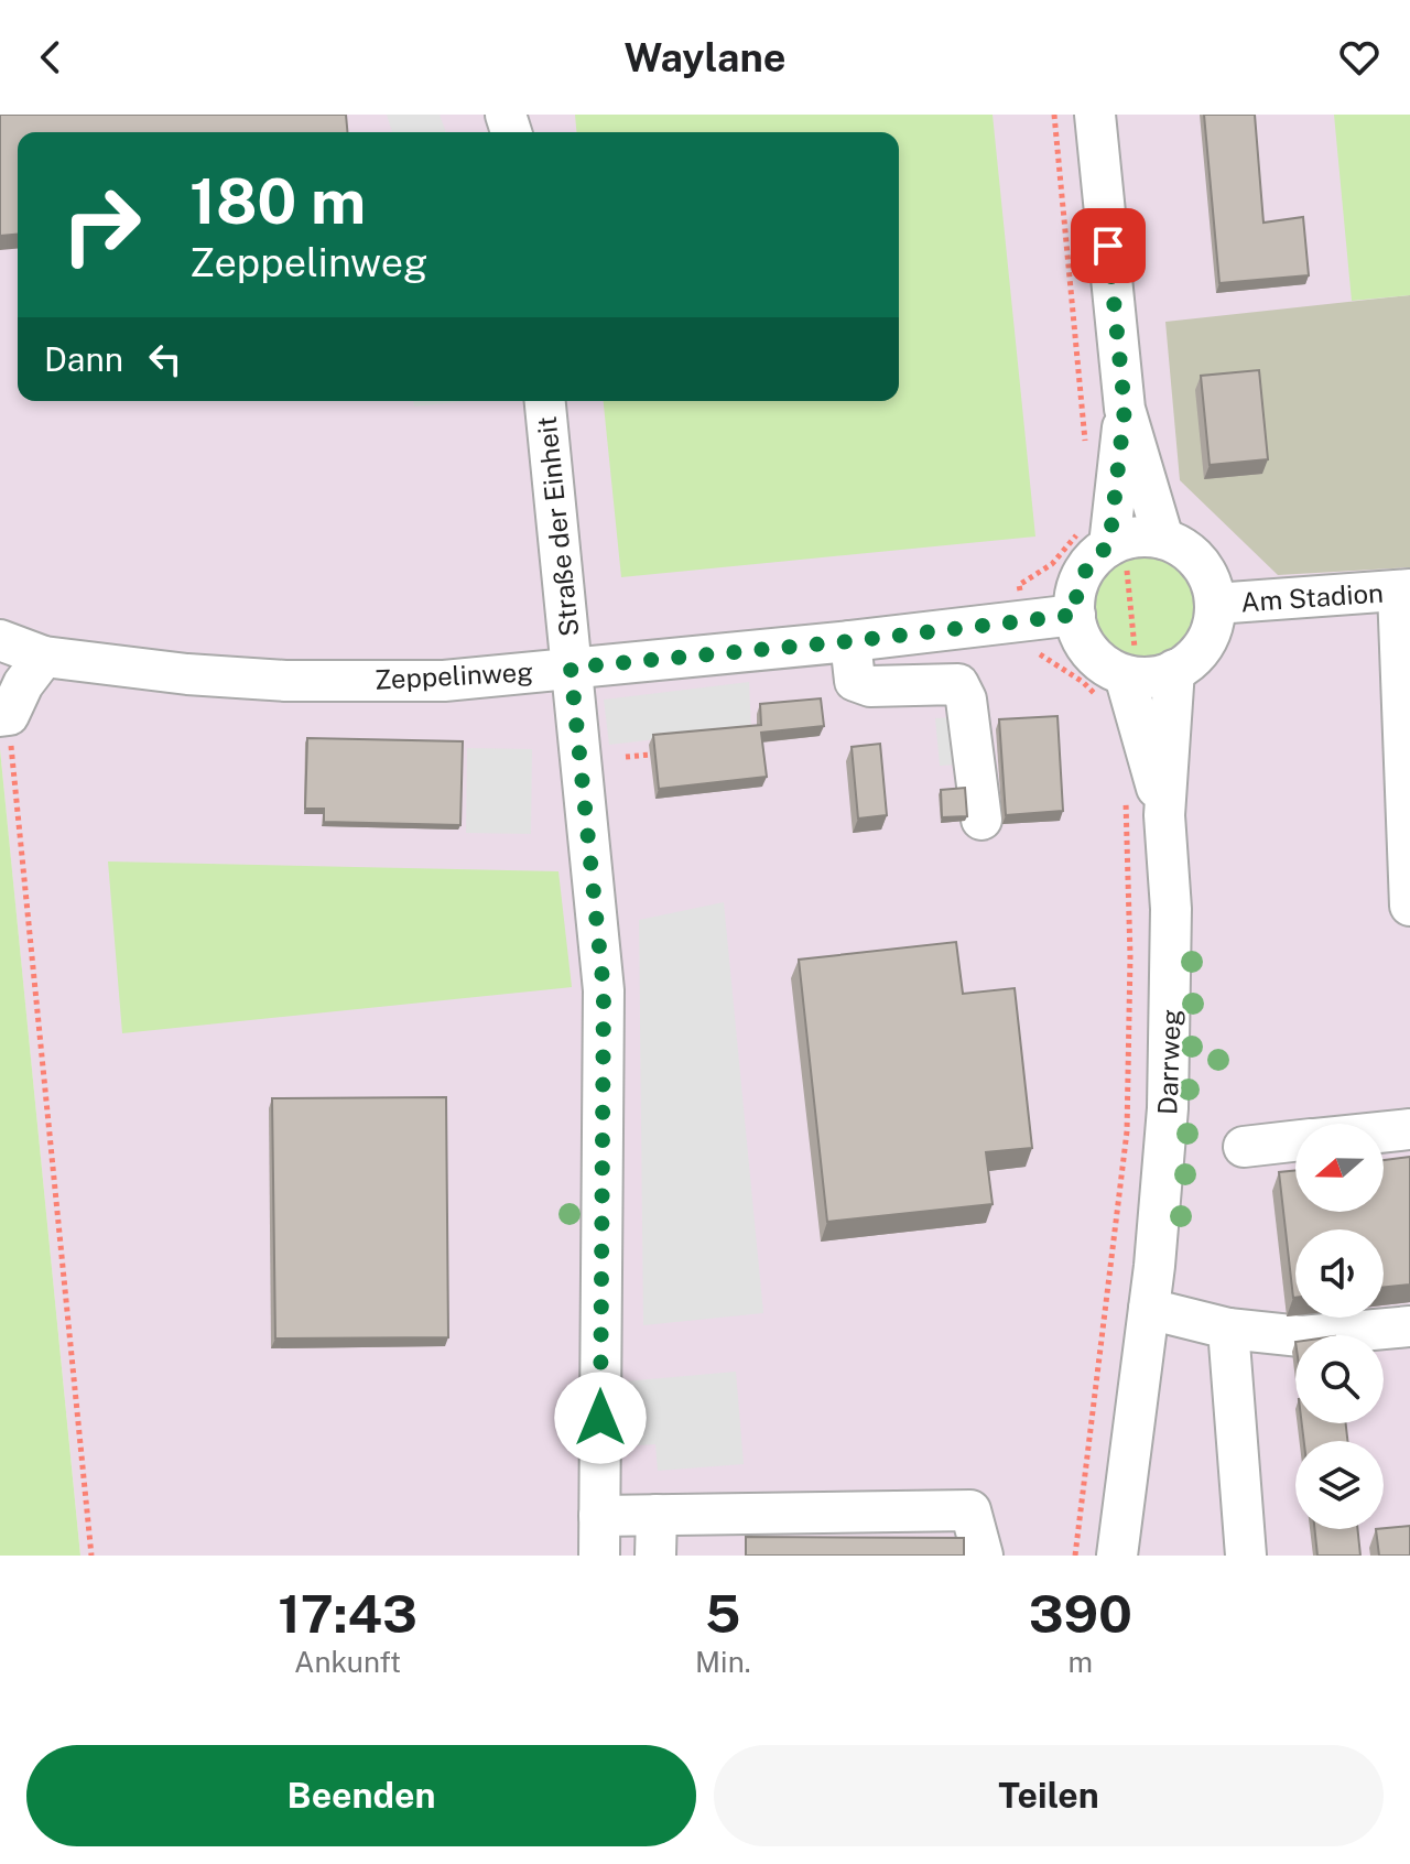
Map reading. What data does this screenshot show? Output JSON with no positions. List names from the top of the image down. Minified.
{"streets":{"street":["Straße der Einheit","Am Stadion","Zeppelinweg","Darrweg"]},"crossings":[["Straße der Einheit","Zeppelinweg"]],"north":"left","page":{"header":"Waylane","turn":["180 m","Zeppelinweg"],"then":"Dann","eta":["17:43","Ankunft","5","Min.","390","m"],"buttons":["Beenden","Teilen"]}}
